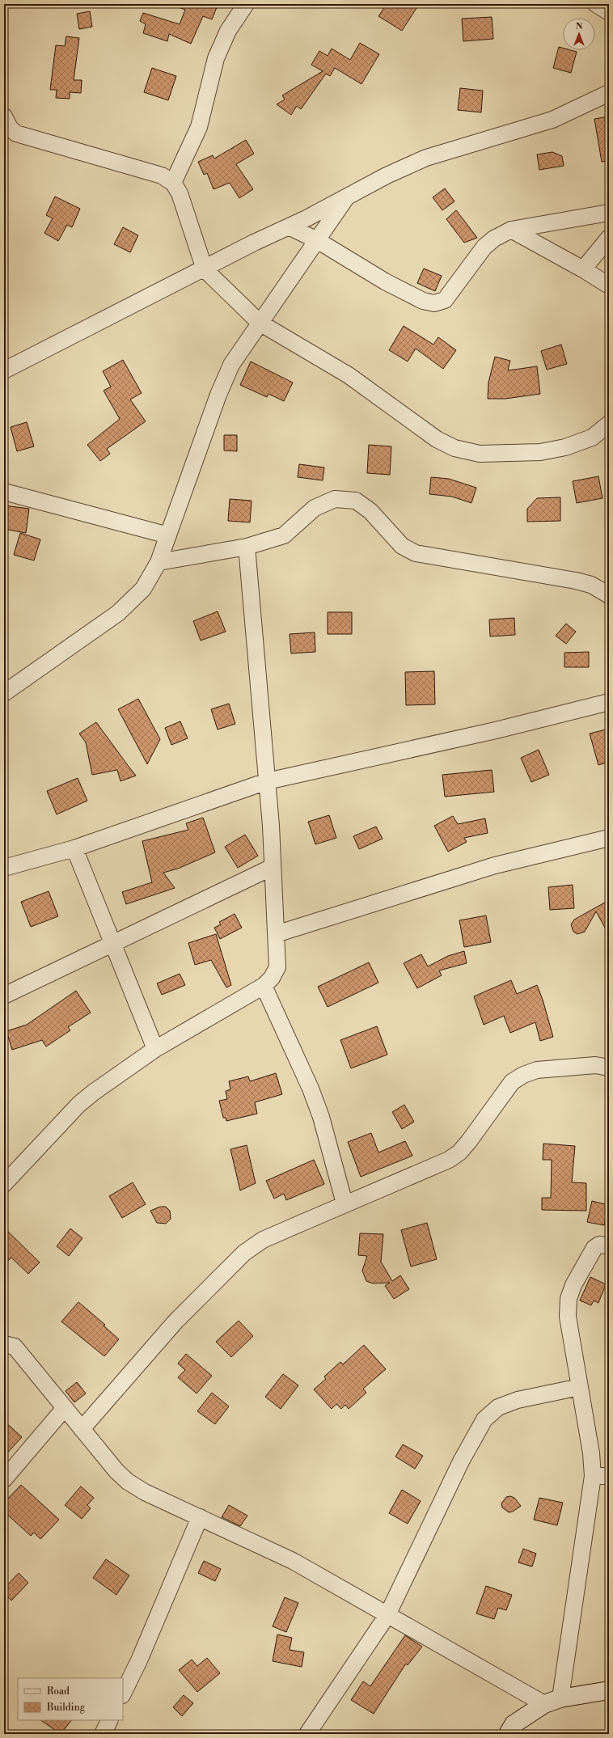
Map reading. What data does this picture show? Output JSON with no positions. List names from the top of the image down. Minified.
{"legend":["Road","Building"],"north":"top"}
